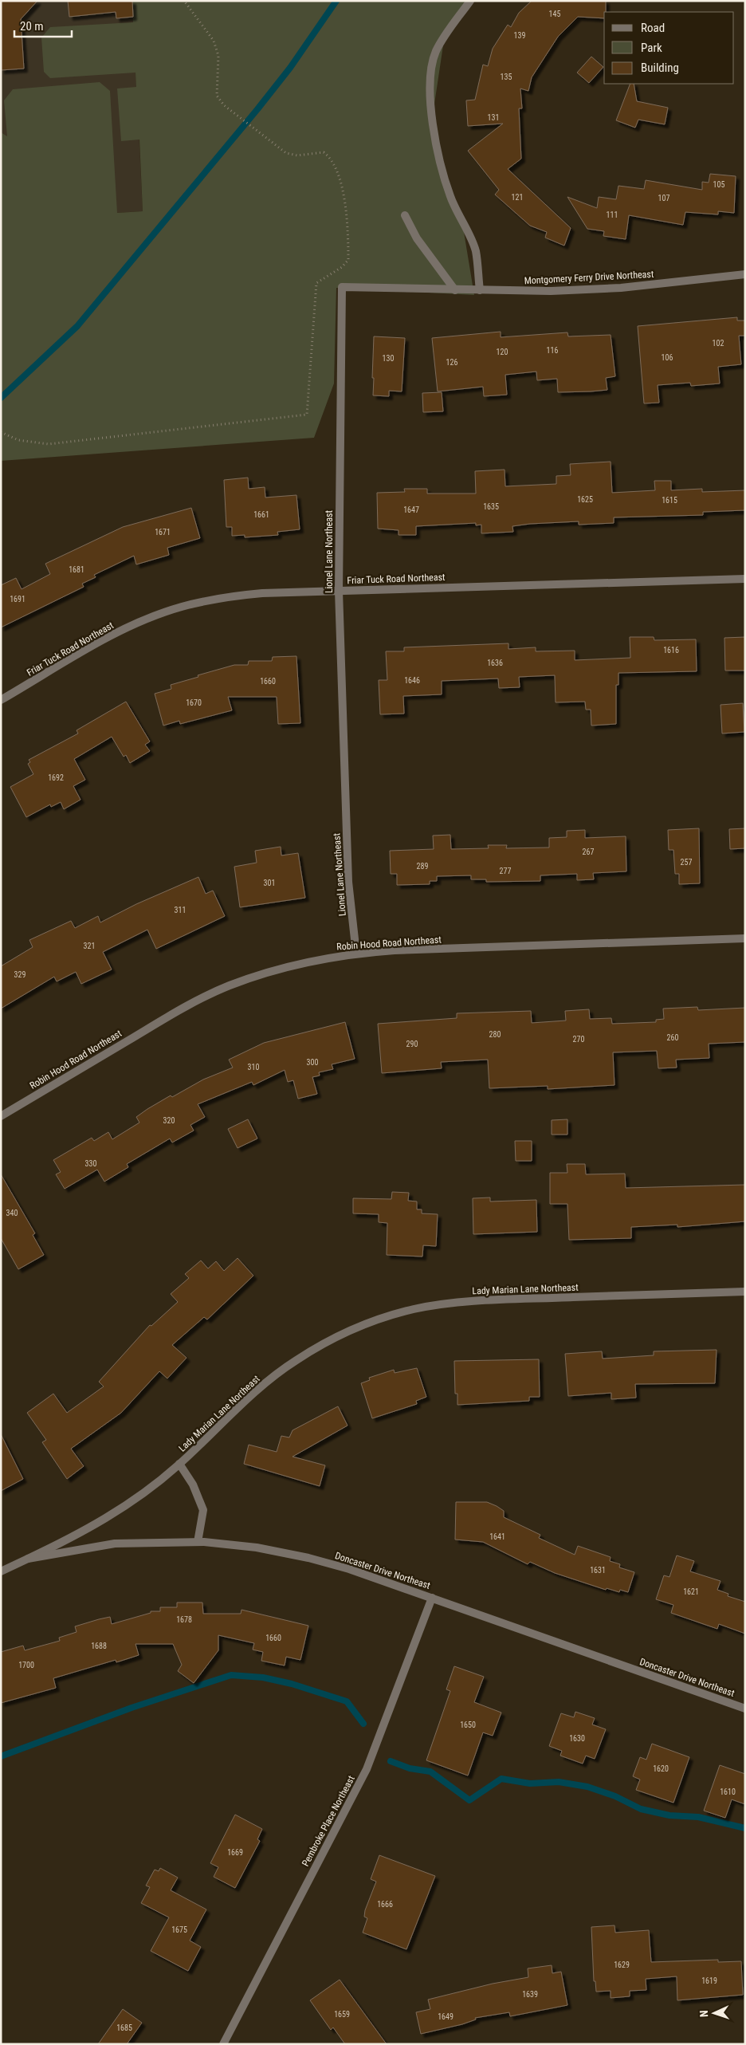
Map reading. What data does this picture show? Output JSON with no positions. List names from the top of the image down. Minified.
{"streets":{"street":["Montgomery Ferry Drive Northeast","Lionel Lane Northeast","Friar Tuck Road Northeast","Robin Hood Road Northeast","Lady Marian Lane Northeast","Doncaster Drive Northeast","Pembroke Place Northeast"]},"crossings":[["Montgomery Ferry Drive Northeast","Lionel Lane Northeast"],["Lionel Lane Northeast","Friar Tuck Road Northeast"],["Lionel Lane Northeast","Robin Hood Road Northeast"],["Lady Marian Lane Northeast","Doncaster Drive Northeast"],["Doncaster Drive Northeast","Pembroke Place Northeast"]],"house_numbers":["145","139","135","131","105","121","107","111","102","116","120","106","130","126","1625","1615","1635","1647","1661","1671","1681","1691","1616","1636","1646","1660","1670","1692","267","257","289","277","301","311","321","329","280","260","270","290","300","310","320","330","340","1641","1631","1621","1678","1660","1688","1700","1650","1630","1620","1610","1669","1666","1675","1629","1619","1639","1659","1649","1685"],"legend":["Road","Park","Building"],"scale_bar":"20 m","north":"left"}
